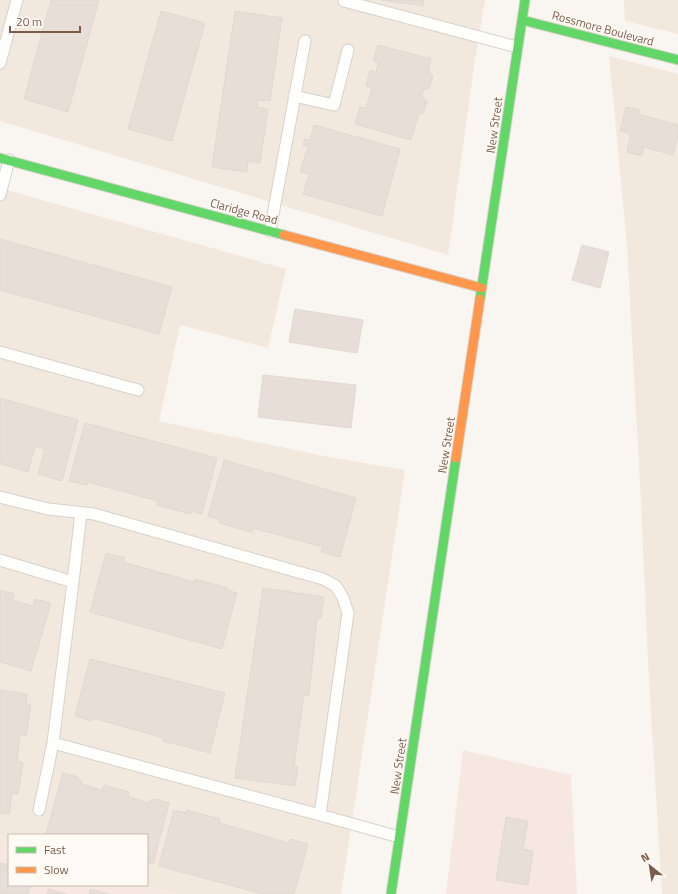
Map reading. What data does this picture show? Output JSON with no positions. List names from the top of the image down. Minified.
{"streets":{"main road":["Rossmore Boulevard","New Street","Claridge Road"]},"crossings":[["Rossmore Boulevard","New Street"],["New Street","Claridge Road"]],"legend":["Fast","Slow"],"scale_bar":"20 m","north":"top left"}
